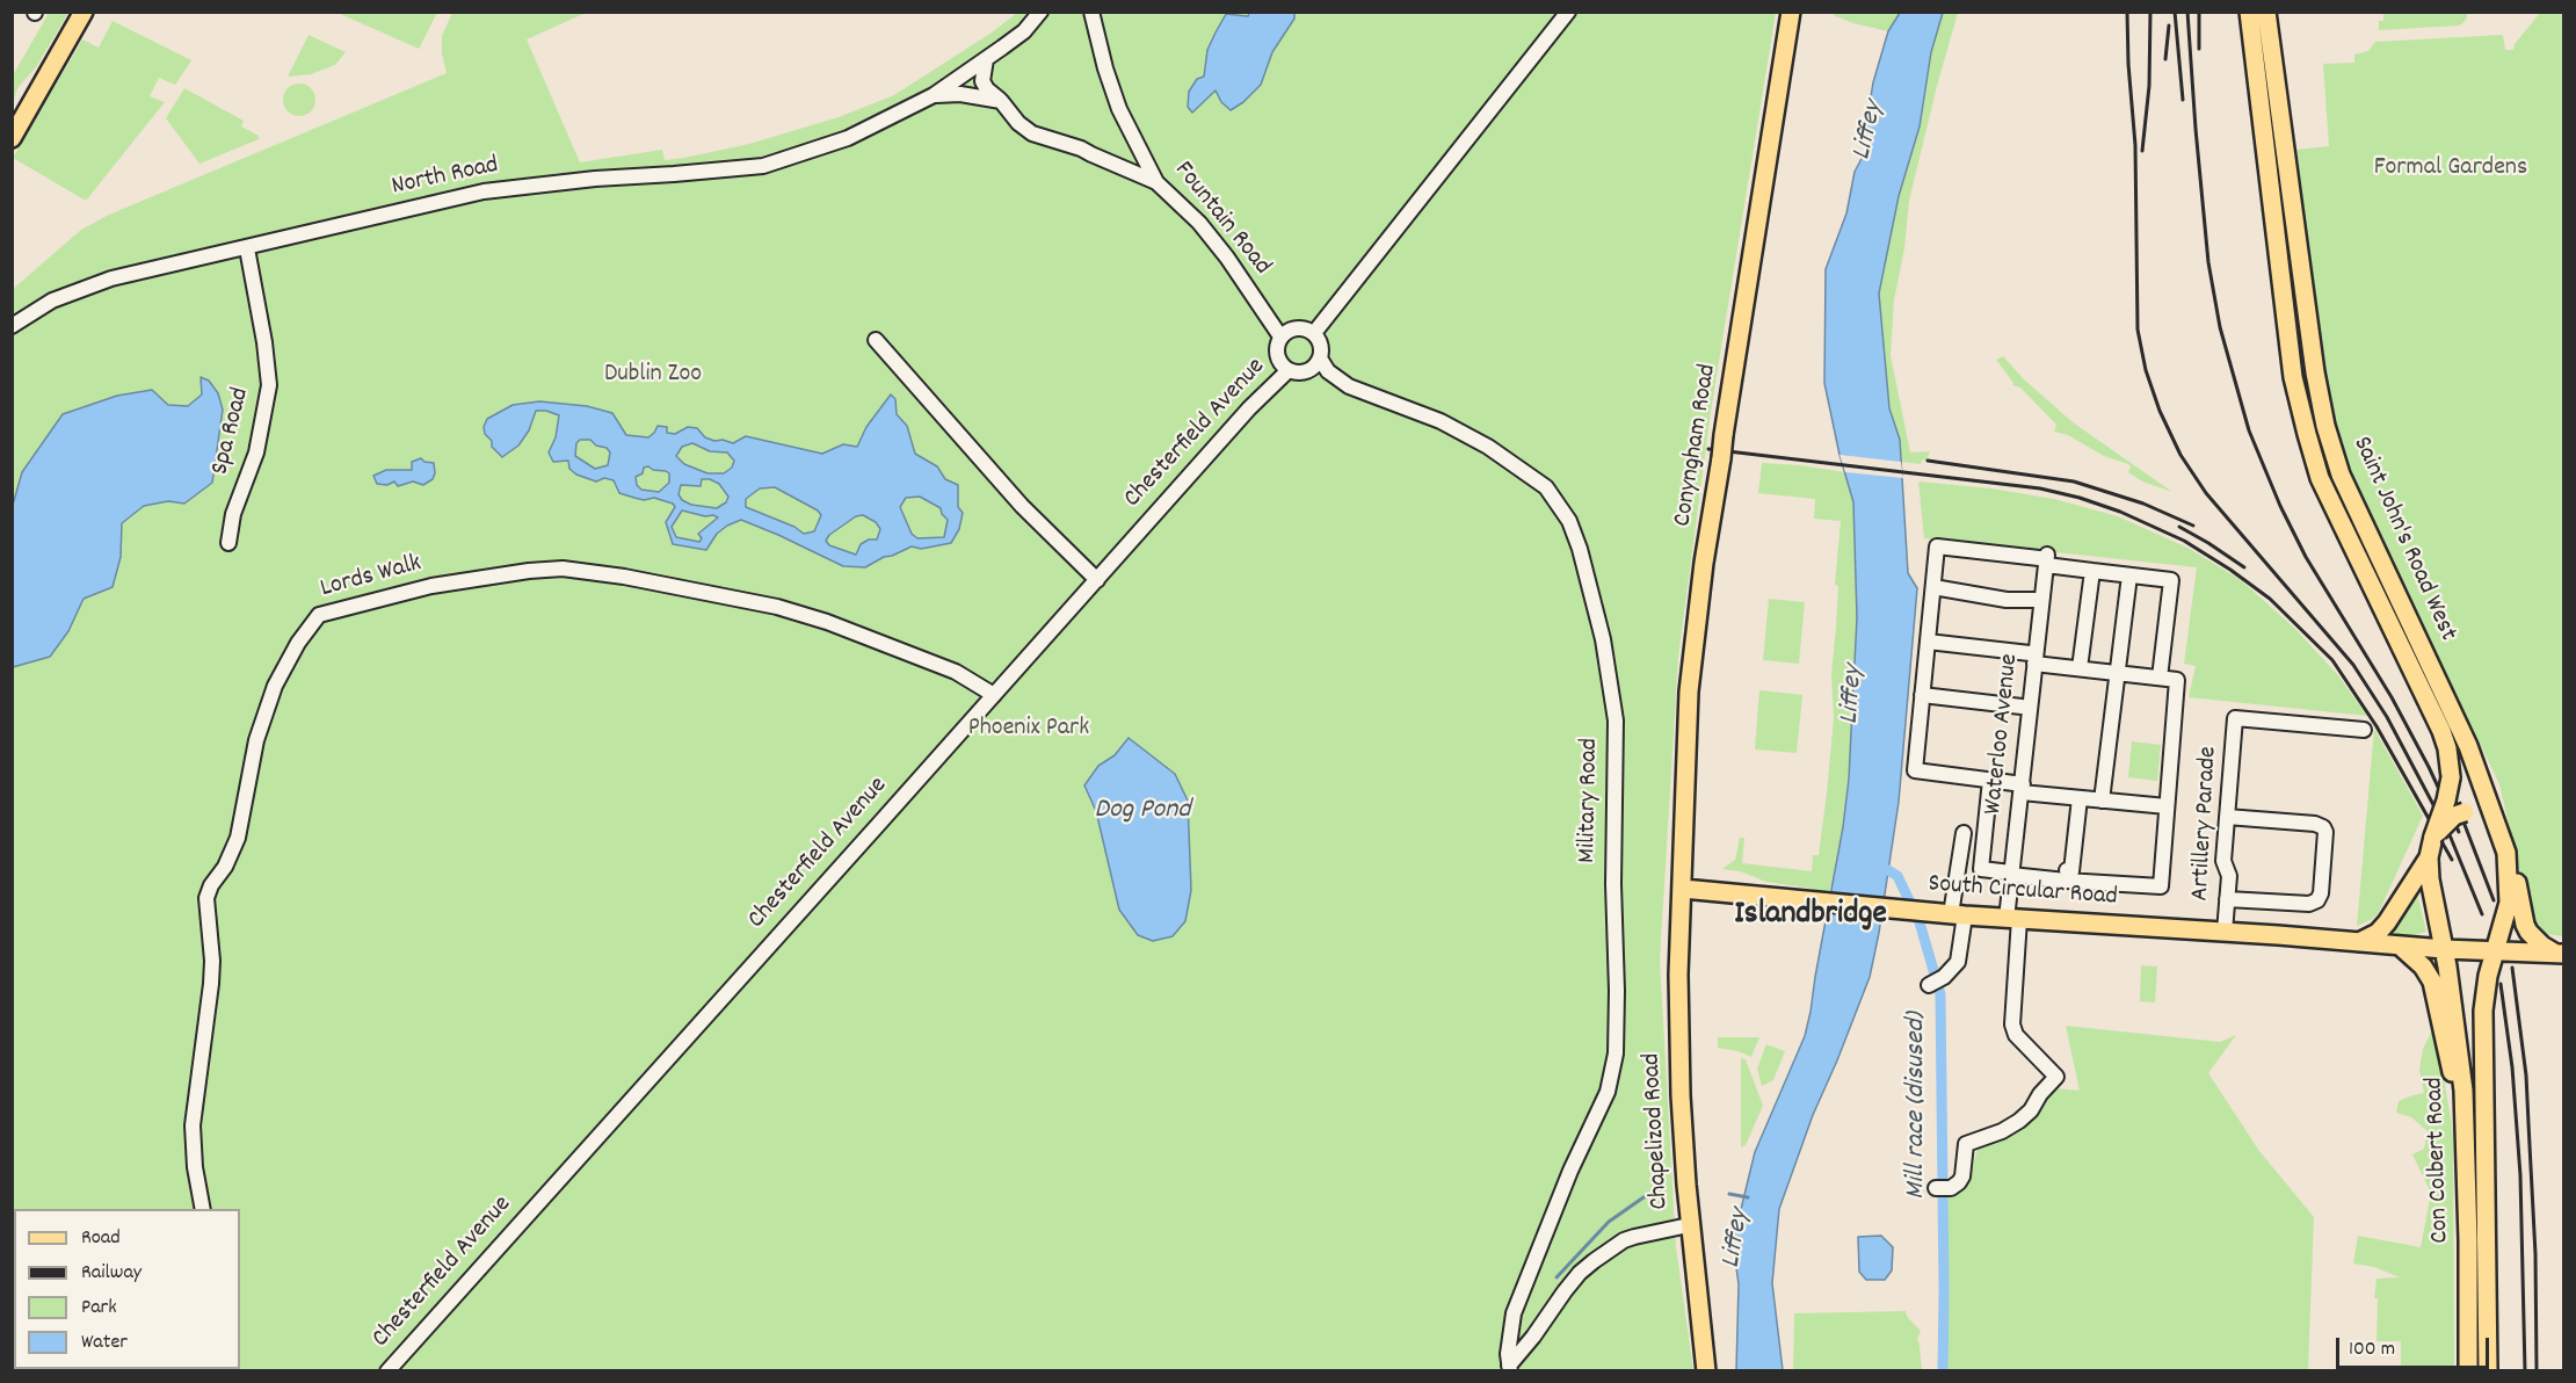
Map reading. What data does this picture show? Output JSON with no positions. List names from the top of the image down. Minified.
{"streets":{"main road":["Conyngham Road","Saint John's Road West","South Circular Road","Chapelizod Road","Con Colbert Road"],"street":["North Road","Fountain Road","Spa Road","Chesterfield Avenue","Lords Walk","Waterloo Avenue","Military Road","Artillery Parade"]},"crossings":[["North Road","Spa Road"],["Fountain Road","Chesterfield Avenue"],["Fountain Road","Military Road"],["Chesterfield Avenue","Lords Walk"],["Chesterfield Avenue","Military Road"],["Conyngham Road","South Circular Road"],["Conyngham Road","Chapelizod Road"],["Saint John's Road West","South Circular Road"],["Saint John's Road West","Con Colbert Road"],["Waterloo Avenue","South Circular Road"],["Artillery Parade","South Circular Road"],["South Circular Road","Chapelizod Road"],["South Circular Road","Con Colbert Road"]],"districts":["Islandbridge"],"water":["Liffey","Dog Pond","Mill race (disused)"],"parks":["Formal Gardens","Dublin Zoo","Phoenix Park"],"legend":["Road","Railway","Park","Water"],"scale_bar":"100 m"}
